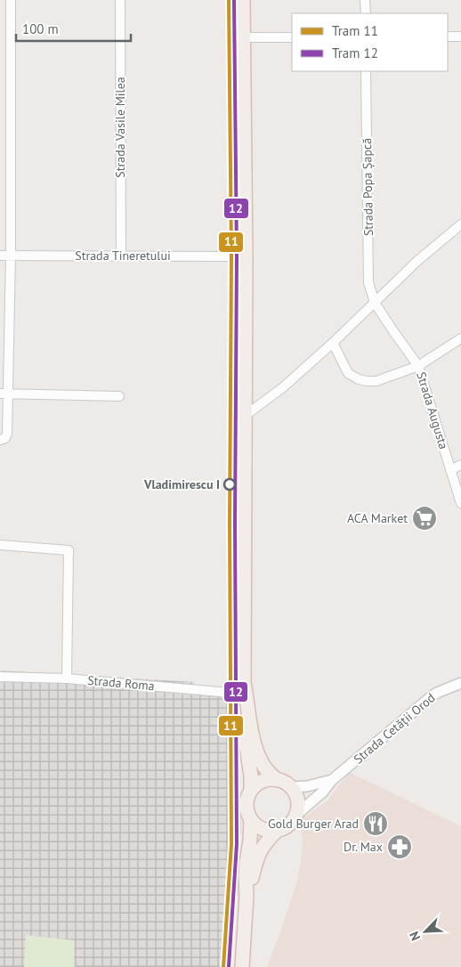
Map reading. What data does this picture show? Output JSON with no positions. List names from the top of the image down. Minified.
{"streets":{"street":["Strada Vasile Milea","Strada Popa Șapcă","Strada Tineretului","Strada Augusta","Strada Roma","Strada Cetății Orod"]},"crossings":[["Strada Vasile Milea","Strada Tineretului"],["Strada Popa Șapcă","Strada Augusta"]],"places":{"other":["Vladimirescu I"],"supermarket":["ACA Market"],"restaurant":["Gold Burger Arad"],"pharmacy":["Dr. Max"]},"lines":["tram line 11","tram line 12"],"legend":["Tram 11","Tram 12"],"scale_bar":"100 m","north":"bottom left"}
